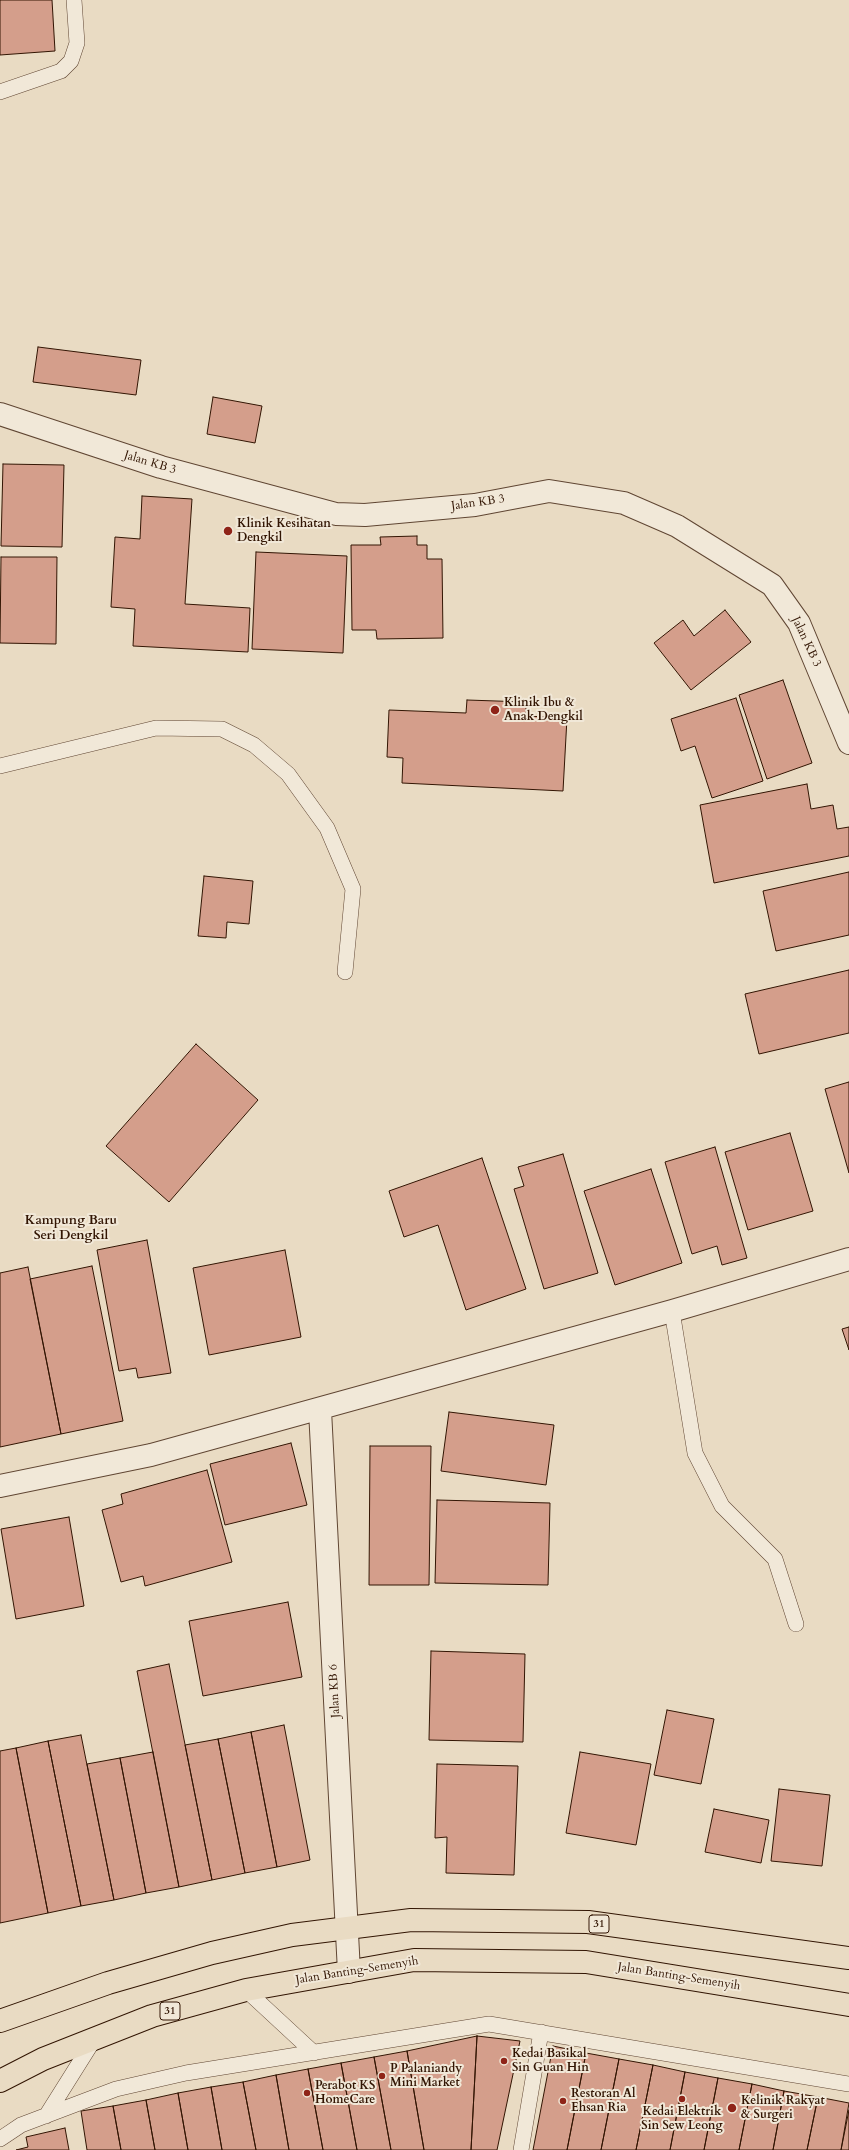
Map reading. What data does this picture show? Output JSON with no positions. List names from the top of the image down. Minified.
{"streets":{"main road":["31","Jalan Banting-Semenyih"],"street":["Jalan KB 3","Jalan KB 6"]},"crossings":[["Jalan KB 6","31"],["Jalan KB 6","Jalan Banting-Semenyih"]],"districts":["Kampung Baru Seri Dengkil"],"places":["Klinik Kesihatan Dengkil","Klinik Ibu & Anak Dengkil","Kedai Basikal Sin Guan Hin","P Palaniandy Mini Market","Perabot KS HomeCare","Kedai Elektrik Sin Sew Leong","Restoran Al Ehsan Ria","Kelinik Rakyat & Surgeri"]}
